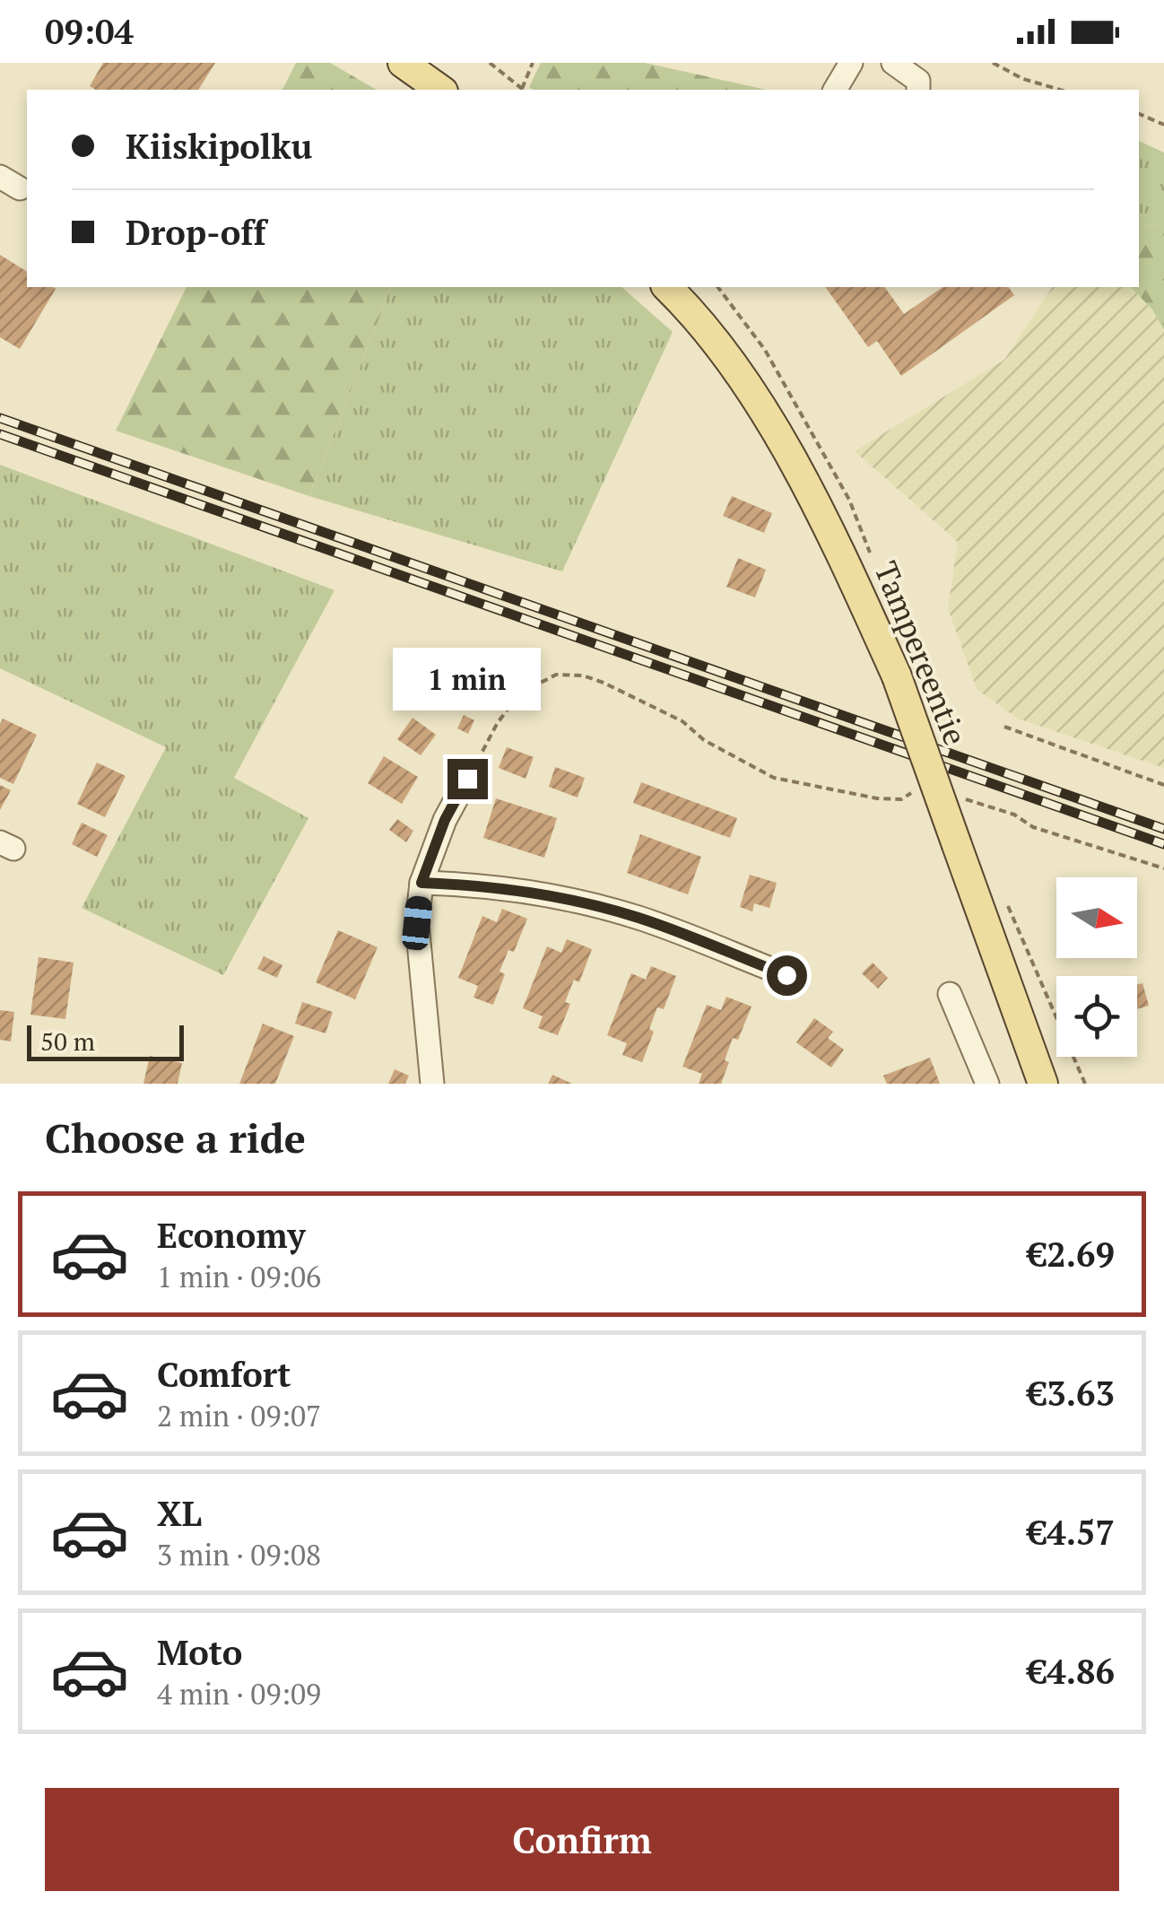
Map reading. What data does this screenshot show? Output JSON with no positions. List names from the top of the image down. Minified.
{"streets":{"main road":["Tampereentie"]},"scale_bar":"50 m","north":"right","page":{"status":"09:04","banner":["Kiiskipolku","Drop-off"],"bubble":"1 min","scale":"50 m","heading":"Choose a ride","list":[{"name":"Economy","note":"1 min · 09:06","value":"€2.69"},{"name":"Comfort","note":"2 min · 09:07","value":"€3.63"},{"name":"XL","note":"3 min · 09:08","value":"€4.57"},{"name":"Moto","note":"4 min · 09:09","value":"€4.86"}],"buttons":"Confirm"}}
